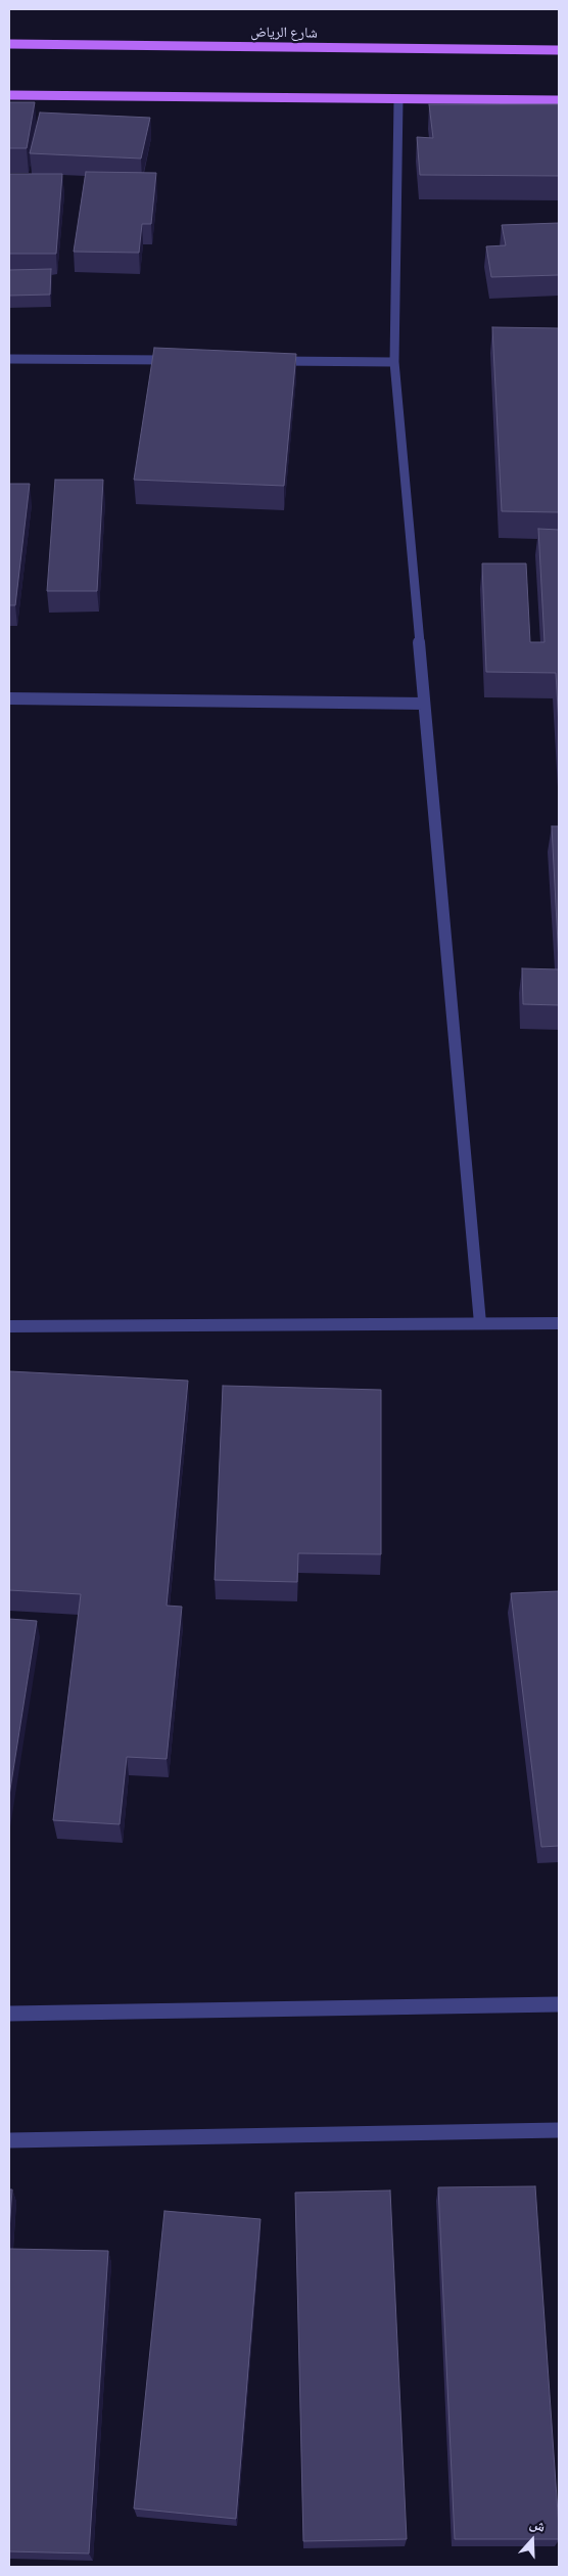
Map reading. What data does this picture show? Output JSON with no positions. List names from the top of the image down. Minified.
{"streets":{"main road":["شارع الرياض"]},"north":"top"}
